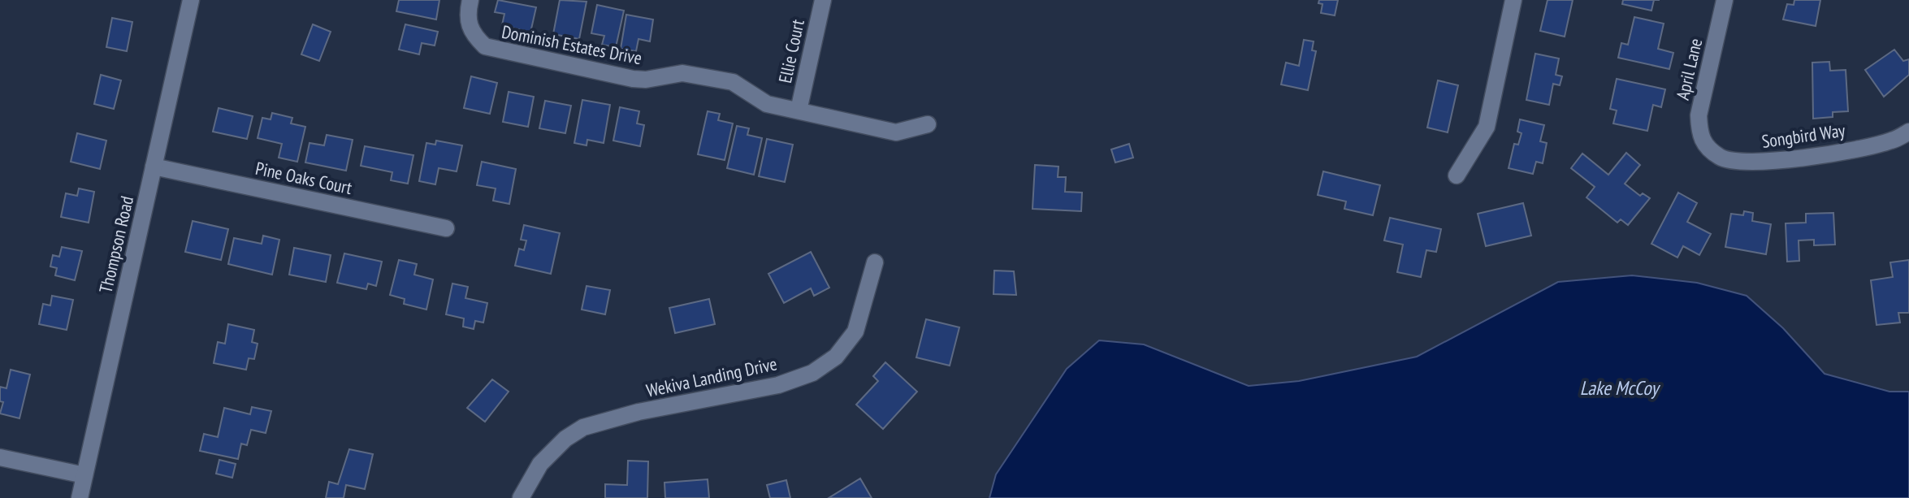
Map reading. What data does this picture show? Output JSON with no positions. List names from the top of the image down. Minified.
{"streets":{"street":["Dominish Estates Drive","Ellie Court","April Lane","Songbird Way","Pine Oaks Court","Thompson Road","Wekiva Landing Drive"]},"crossings":[["Dominish Estates Drive","Ellie Court"],["April Lane","Songbird Way"],["Pine Oaks Court","Thompson Road"]],"water":["Lake McCoy"]}
